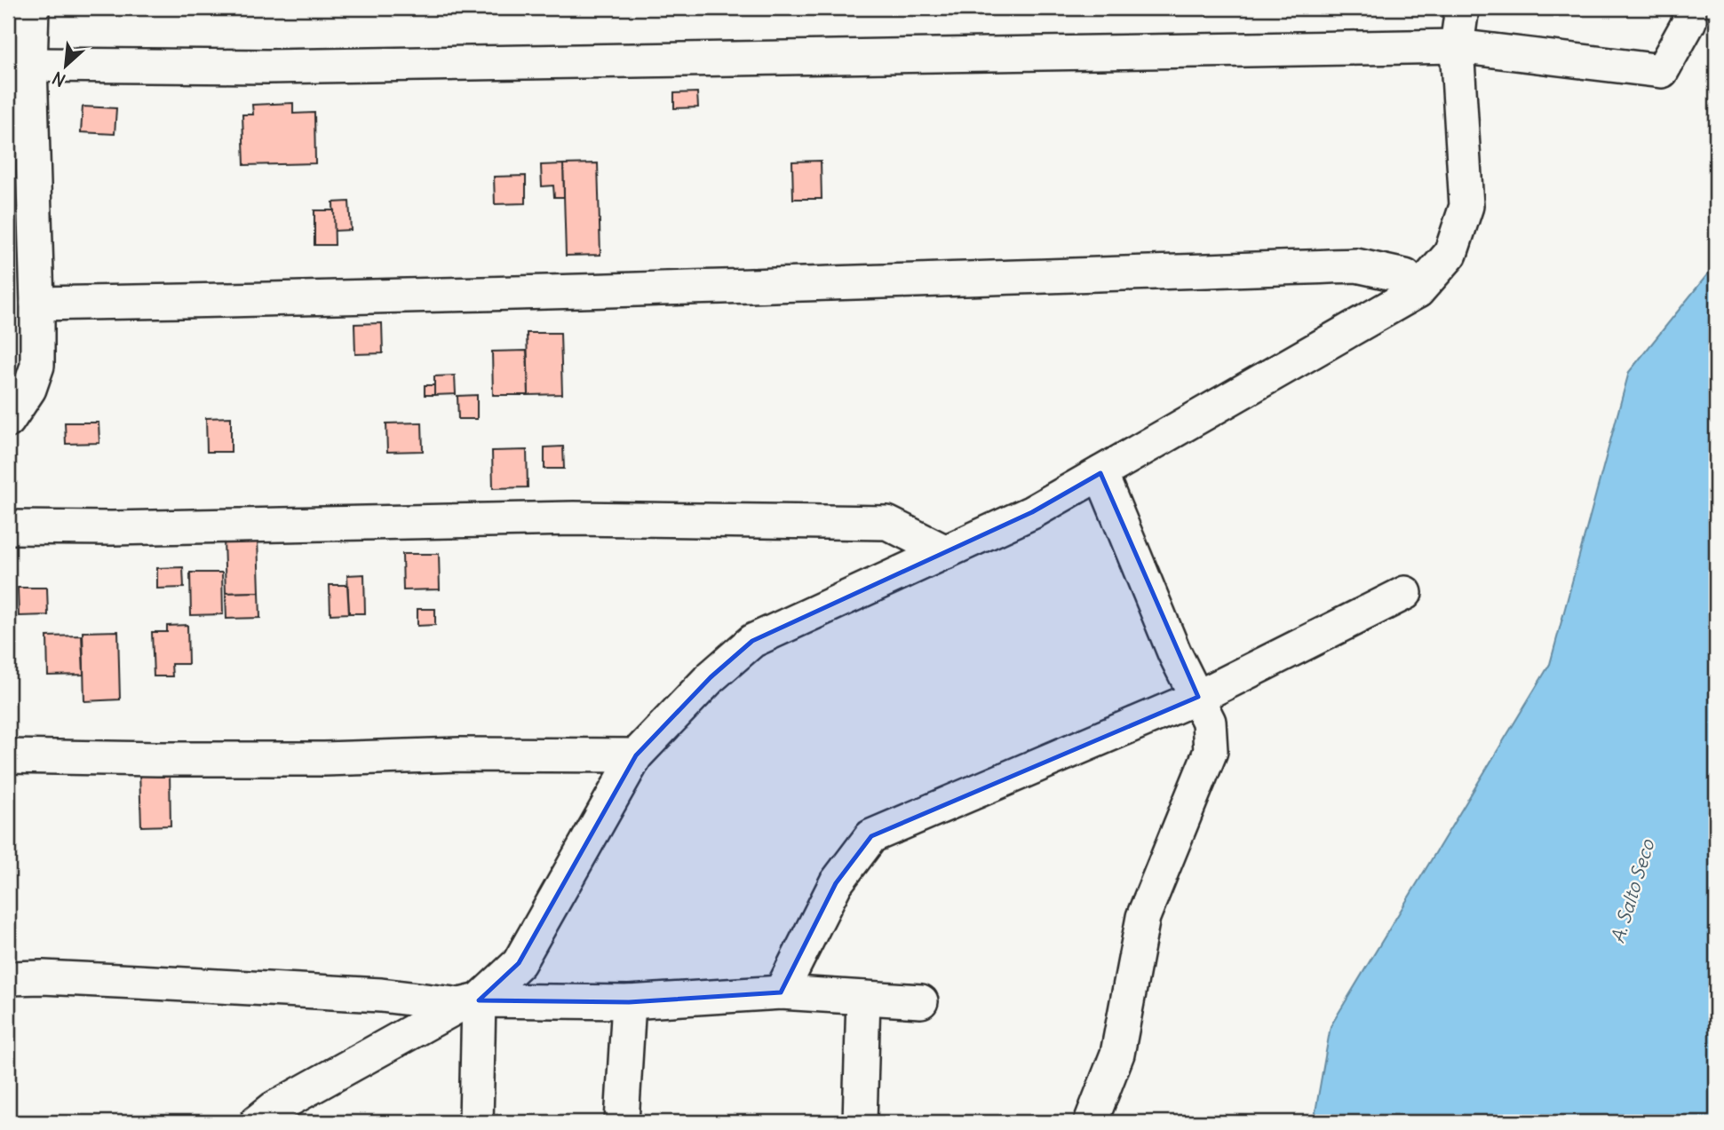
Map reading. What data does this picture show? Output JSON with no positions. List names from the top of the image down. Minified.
{"water":["A. Salto Seco"],"north":"bottom left"}
